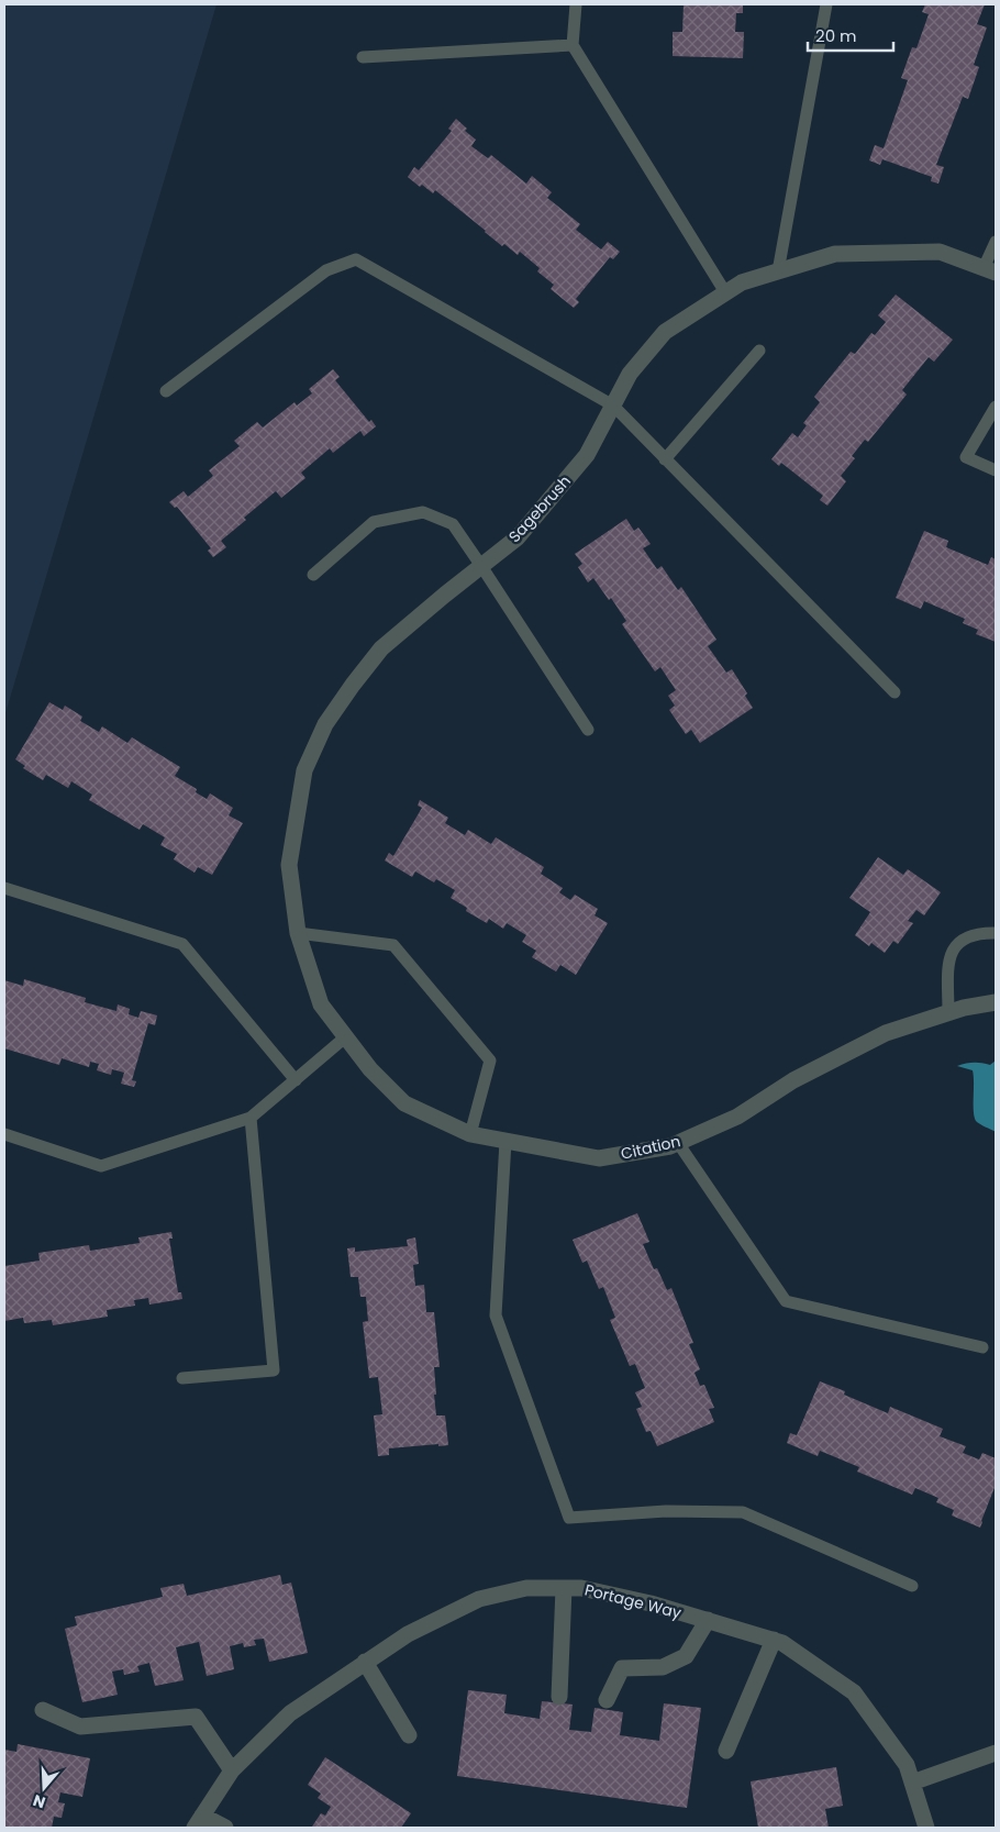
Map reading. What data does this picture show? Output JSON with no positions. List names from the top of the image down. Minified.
{"streets":{"street":["Sagebrush","Citation","Portage Way"]},"crossings":[["Sagebrush","Citation"]],"scale_bar":"20 m","north":"bottom"}
